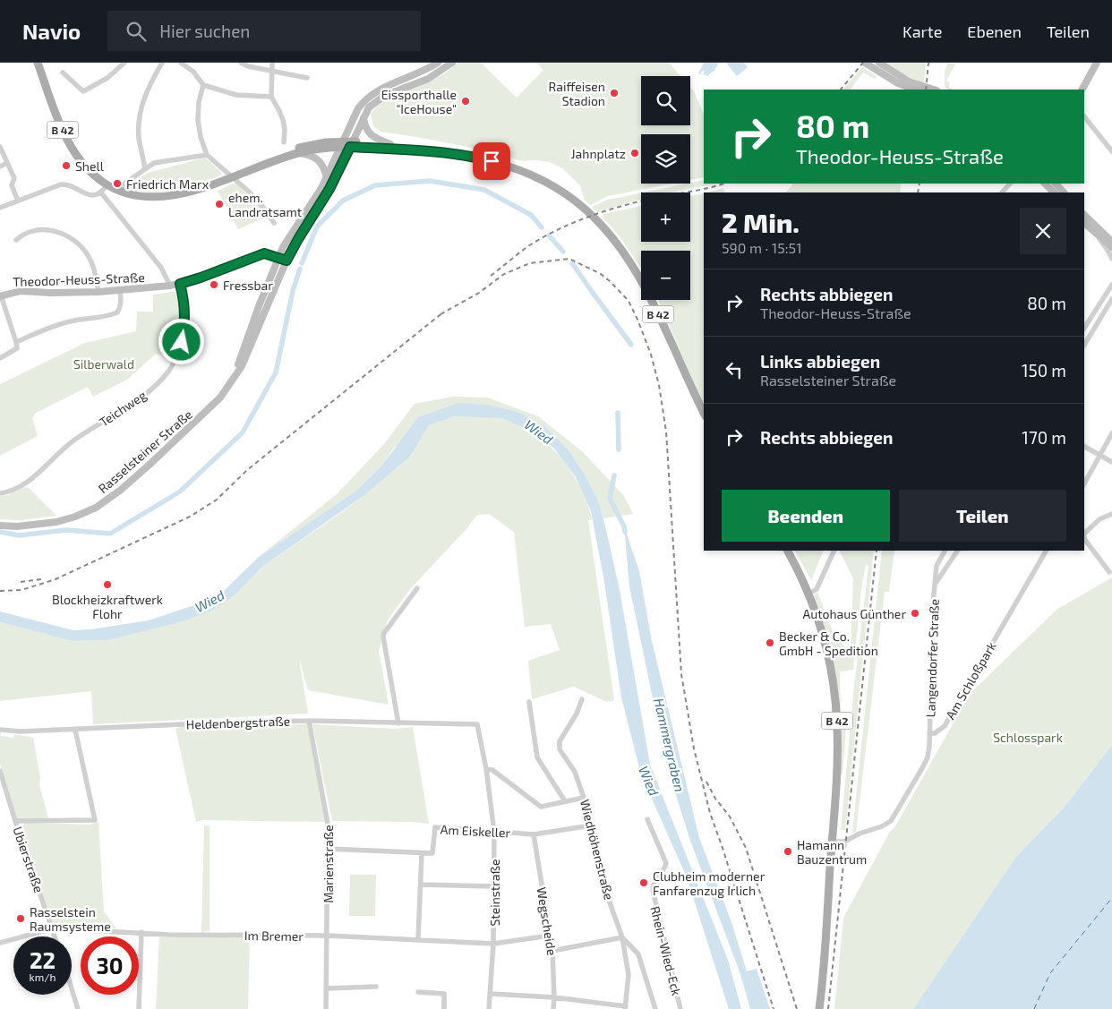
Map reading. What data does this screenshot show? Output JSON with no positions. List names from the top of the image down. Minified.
{"streets":{"main road":["B 42"],"street":["Theodor-Heuss-Straße","Teichweg","Rasselsteiner Straße","Langendorfer Straße","Am Schloßpark","Heldenbergstraße","Am Eiskeller","Wiedhöhenstraße","Ubierstraße","Marienstraße","Steinstraße","Wegscheide","Im Bremer","Rhein-Wied-Eck"]},"crossings":[["B 42","Rasselsteiner Straße"],["Theodor-Heuss-Straße","Teichweg"],["Theodor-Heuss-Straße","Rasselsteiner Straße"],["Langendorfer Straße","Am Schloßpark"],["Heldenbergstraße","Marienstraße"],["Heldenbergstraße","Steinstraße"],["Am Eiskeller","Wiedhöhenstraße"],["Am Eiskeller","Steinstraße"],["Am Eiskeller","Wegscheide"],["Ubierstraße","Im Bremer"],["Marienstraße","Im Bremer"],["Steinstraße","Im Bremer"],["Wegscheide","Im Bremer"]],"water":["Wied","Hammergraben"],"parks":["Silberwald","Schlosspark"],"places":["Raiffeisen Stadion","Eissporthalle \"IceHouse\"","Jahnplatz","Shell","Friedrich Marx","ehem. Landratsamt","Fressbar","Blockheizkraftwerk Flohr","Autohaus Günther","Becker & Co. GmbH - Spedition","Hamann Bauzentrum","Clubheim moderner Fanfarenzug Irlich","Rasselstein Raumsysteme"],"page":{"header":"Navio","search":"Hier suchen","nav":["Karte","Ebenen","Teilen"],"map_buttons":["+","−"],"turn":["80 m","Theodor-Heuss-Straße"],"heading":["2 Min.","590 m · 15:51"],"list":[{"name":"Rechts abbiegen","note":"Theodor-Heuss-Straße","value":"80 m"},{"name":"Links abbiegen","note":"Rasselsteiner Straße","value":"150 m"},{"name":"Rechts abbiegen","value":"170 m"}],"buttons":["Beenden","Teilen"],"speed":"22 km/h","limit":"30"}}
